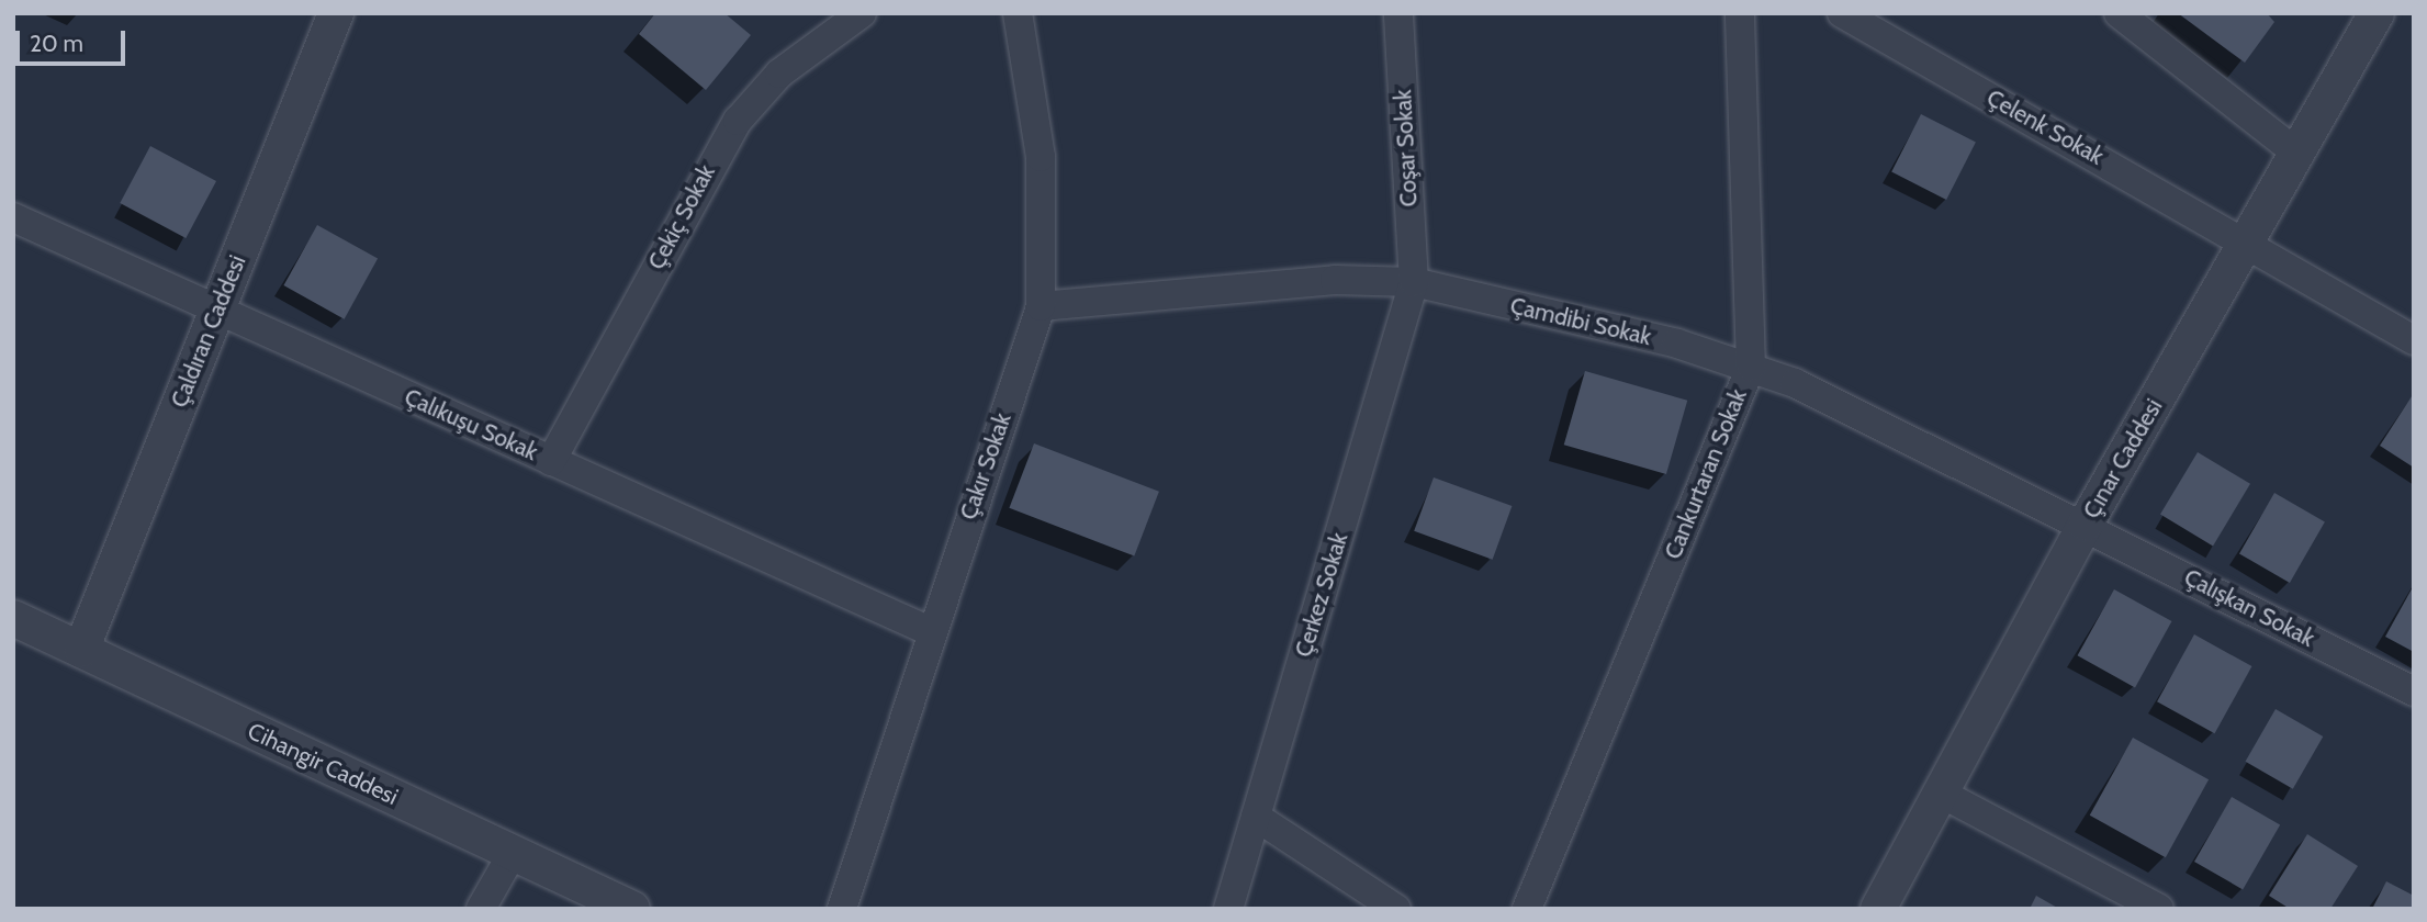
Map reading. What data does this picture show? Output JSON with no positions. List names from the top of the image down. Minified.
{"streets":{"street":["Çelenk Sokak","Coşar Sokak","Çekiç Sokak","Çamdibi Sokak","Çaldıran Caddesi","Çalıkuşu Sokak","Çınar Caddesi","Çakır Sokak","Cankurtaran Sokak","Çerkez Sokak","Çalışkan Sokak","Cihangir Caddesi"]},"crossings":[["Çelenk Sokak","Çınar Caddesi"],["Coşar Sokak","Çamdibi Sokak"],["Coşar Sokak","Çerkez Sokak"],["Çekiç Sokak","Çalıkuşu Sokak"],["Çamdibi Sokak","Çınar Caddesi"],["Çamdibi Sokak","Çakır Sokak"],["Çamdibi Sokak","Cankurtaran Sokak"],["Çamdibi Sokak","Çerkez Sokak"],["Çamdibi Sokak","Çalışkan Sokak"],["Çaldıran Caddesi","Çalıkuşu Sokak"],["Çaldıran Caddesi","Cihangir Caddesi"],["Çalıkuşu Sokak","Çakır Sokak"],["Çınar Caddesi","Çalışkan Sokak"]],"scale_bar":"20 m"}
